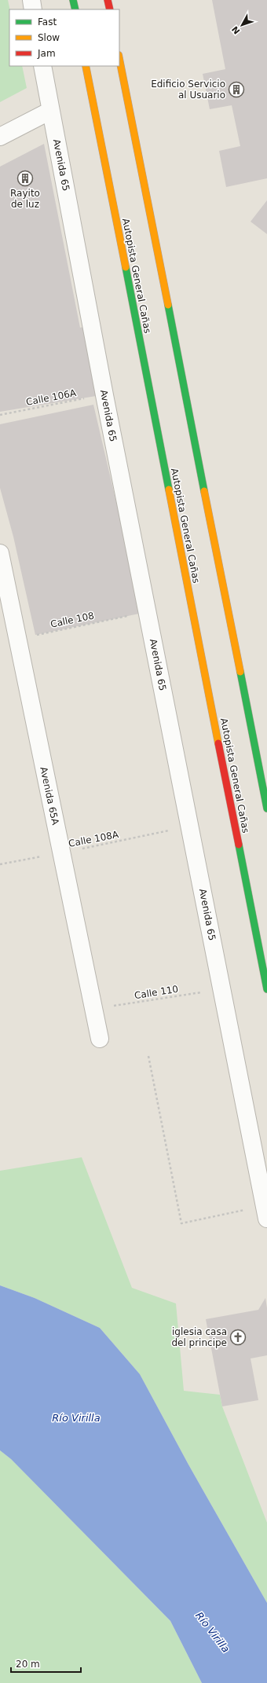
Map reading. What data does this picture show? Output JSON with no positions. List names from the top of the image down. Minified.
{"streets":{"highway":["Autopista General Cañas"],"street":["Avenida 65","Avenida 65A"],"path":["Calle 106A","Calle 108","Calle 108A","Calle 110"]},"crossings":[["Avenida 65","Calle 106A"],["Avenida 65","Calle 108"],["Avenida 65","Calle 108A"],["Avenida 65","Calle 110"],["Calle 108","Avenida 65A"],["Avenida 65A","Calle 108A"],["Avenida 65A","Calle 110"]],"water":["Río Virilla"],"places":{"building":["Edificio Servicio al Usuario","Rayito de luz"],"church":["iglesia casa del principe"]},"legend":["Fast","Slow","Jam"],"scale_bar":"20 m","north":"bottom left"}
